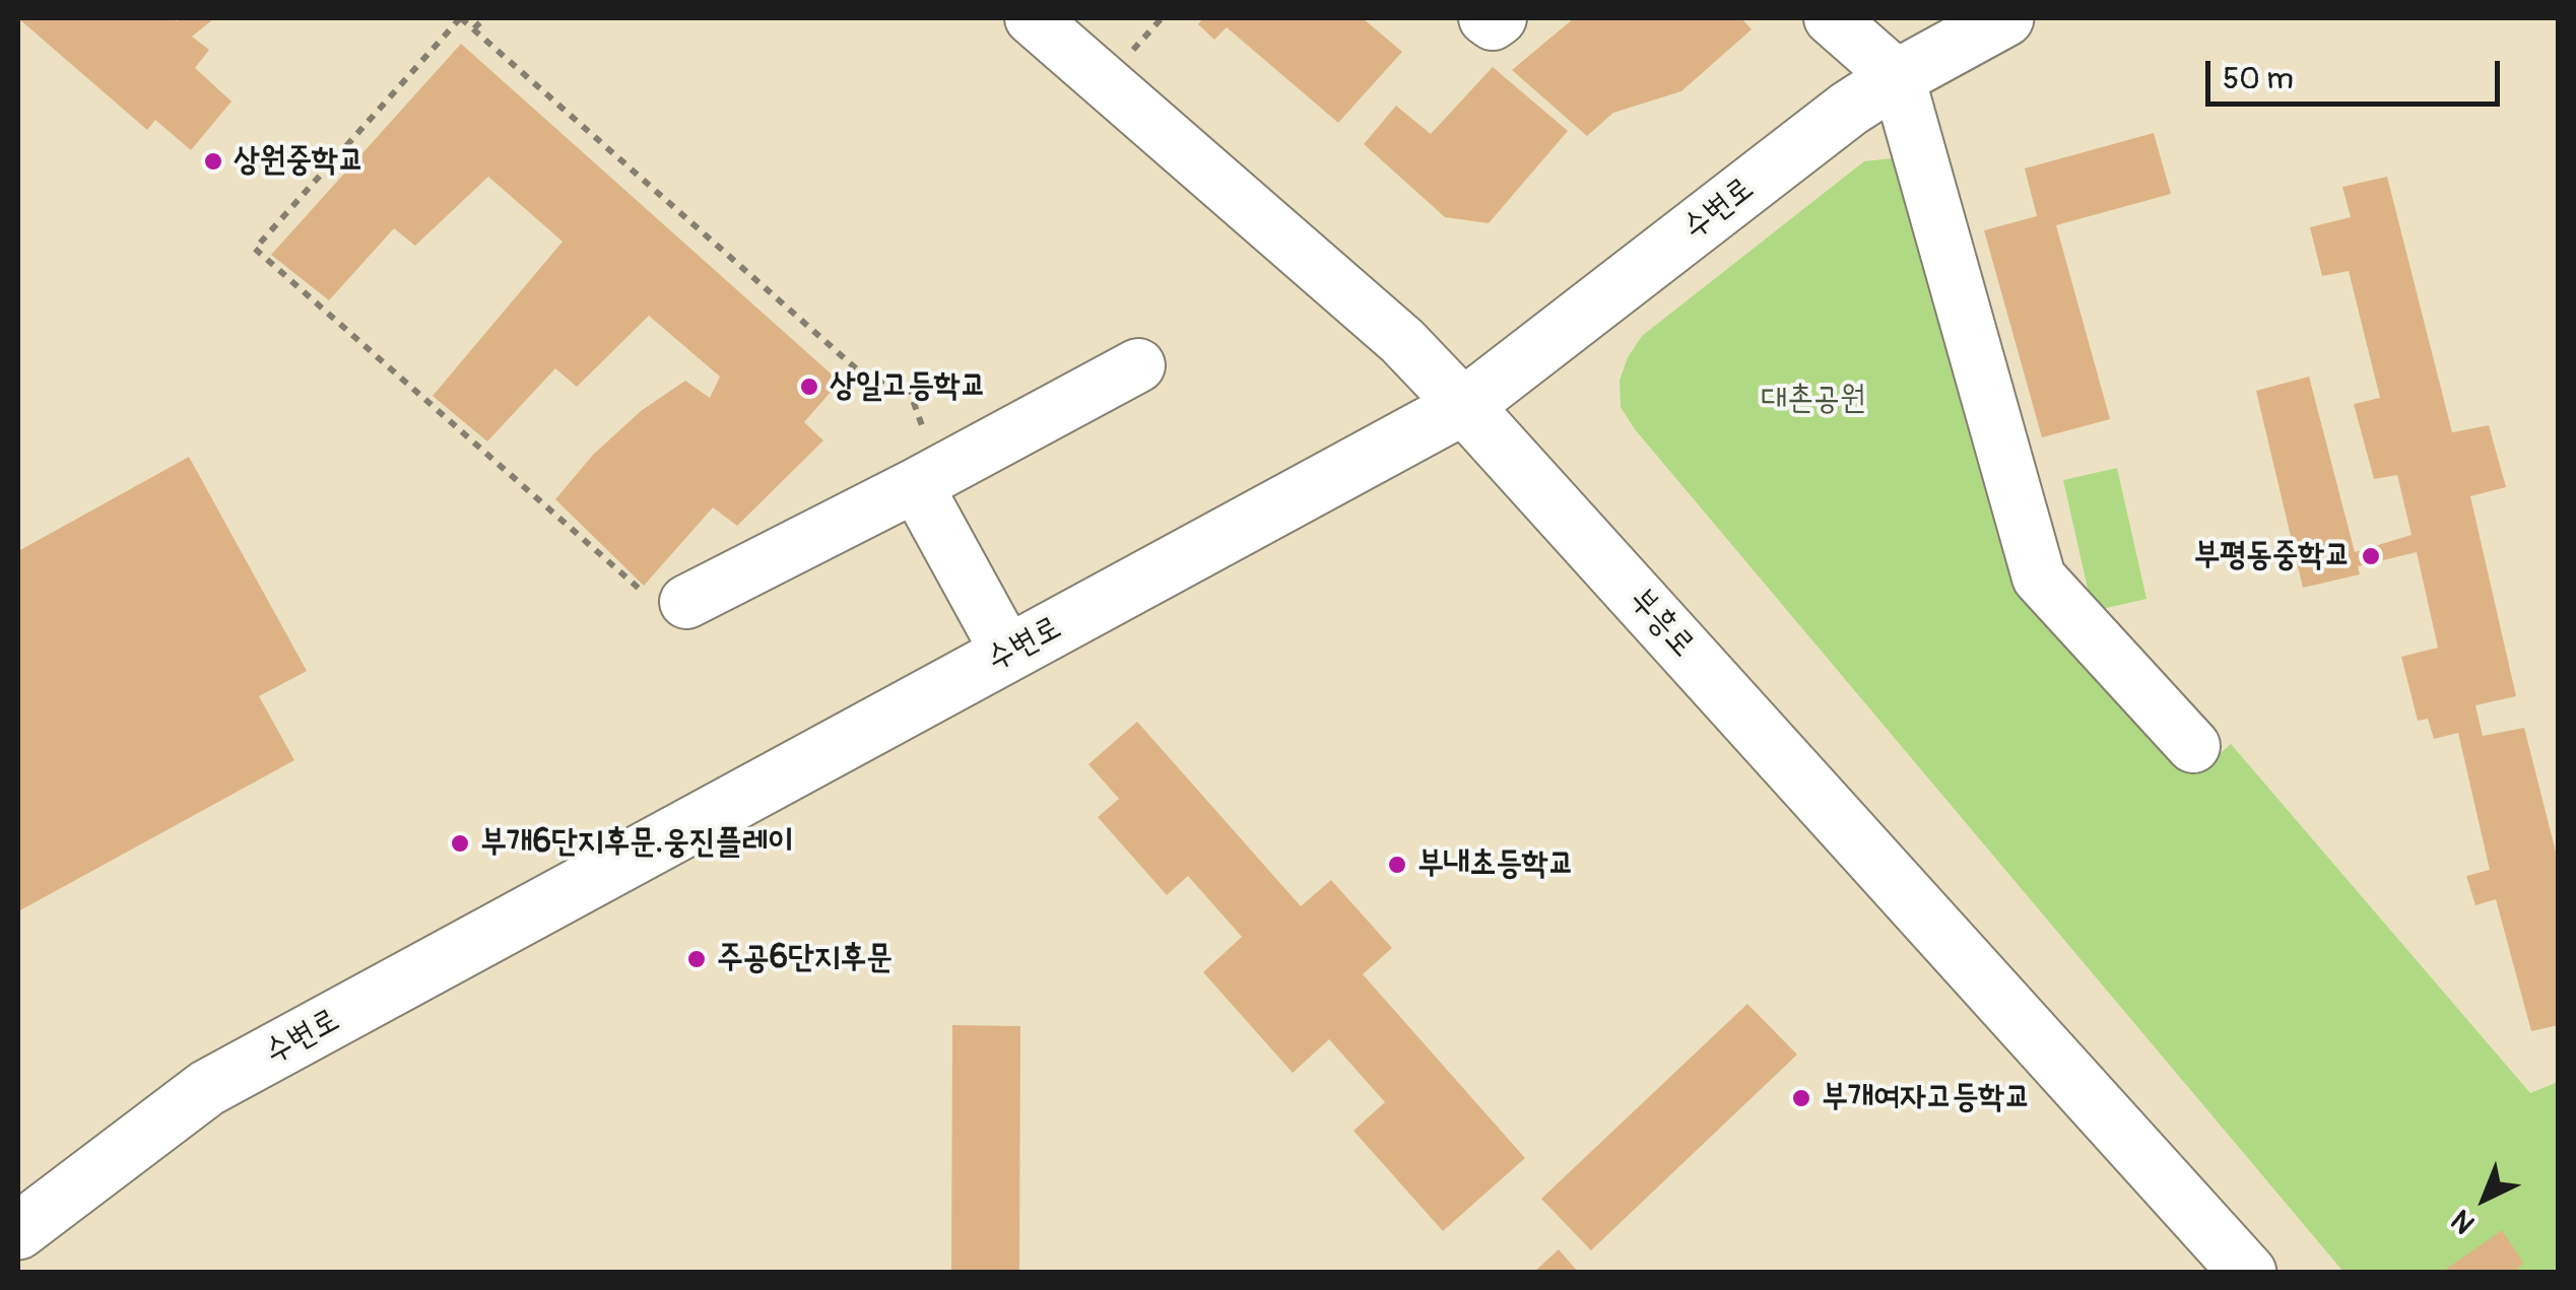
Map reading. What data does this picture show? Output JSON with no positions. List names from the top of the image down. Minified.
{"streets":{"main road":["수변로","부흥로"]},"crossings":[["수변로","부흥로"]],"parks":["대촌공원"],"places":["상원중학교","상일고등학교","부평동중학교","부개6단지후문.웅진플레이","부내초등학교","주공6단지후문","부개여자고등학교"],"scale_bar":"50 m","north":"bottom left"}
